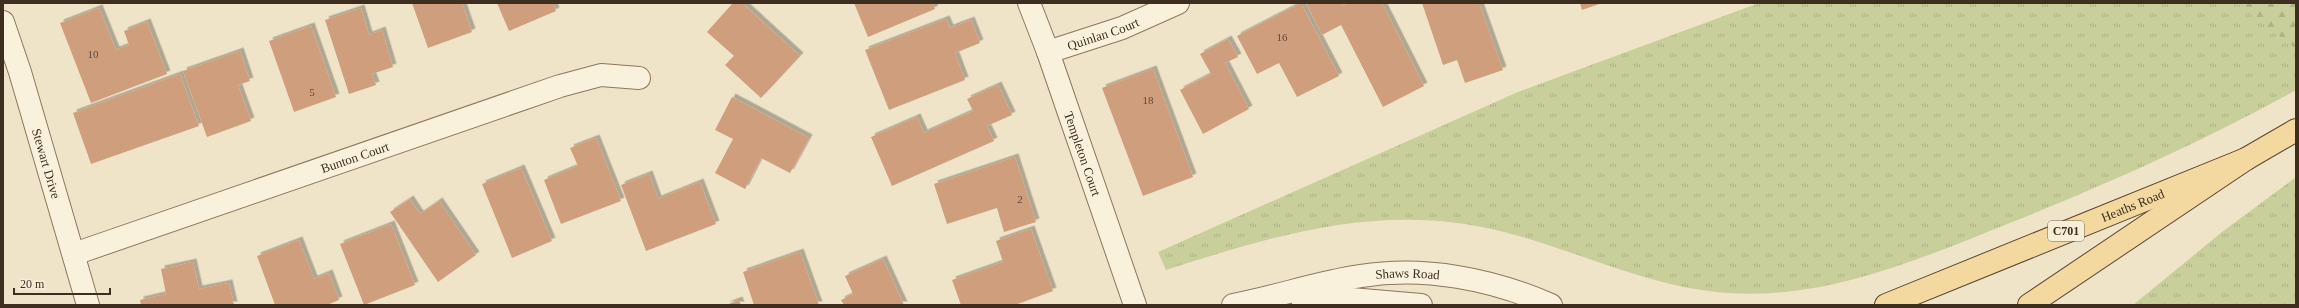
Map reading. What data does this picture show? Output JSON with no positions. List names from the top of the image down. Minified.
{"streets":{"main road":["Heaths Road","C701"],"street":["Quinlan Court","Templeton Court","Bunton Court","Stewart Drive","Shaws Road"]},"crossings":[["Quinlan Court","Templeton Court"],["Bunton Court","Stewart Drive"]],"house_numbers":["16","10","5","18","2"],"scale_bar":"20 m"}
